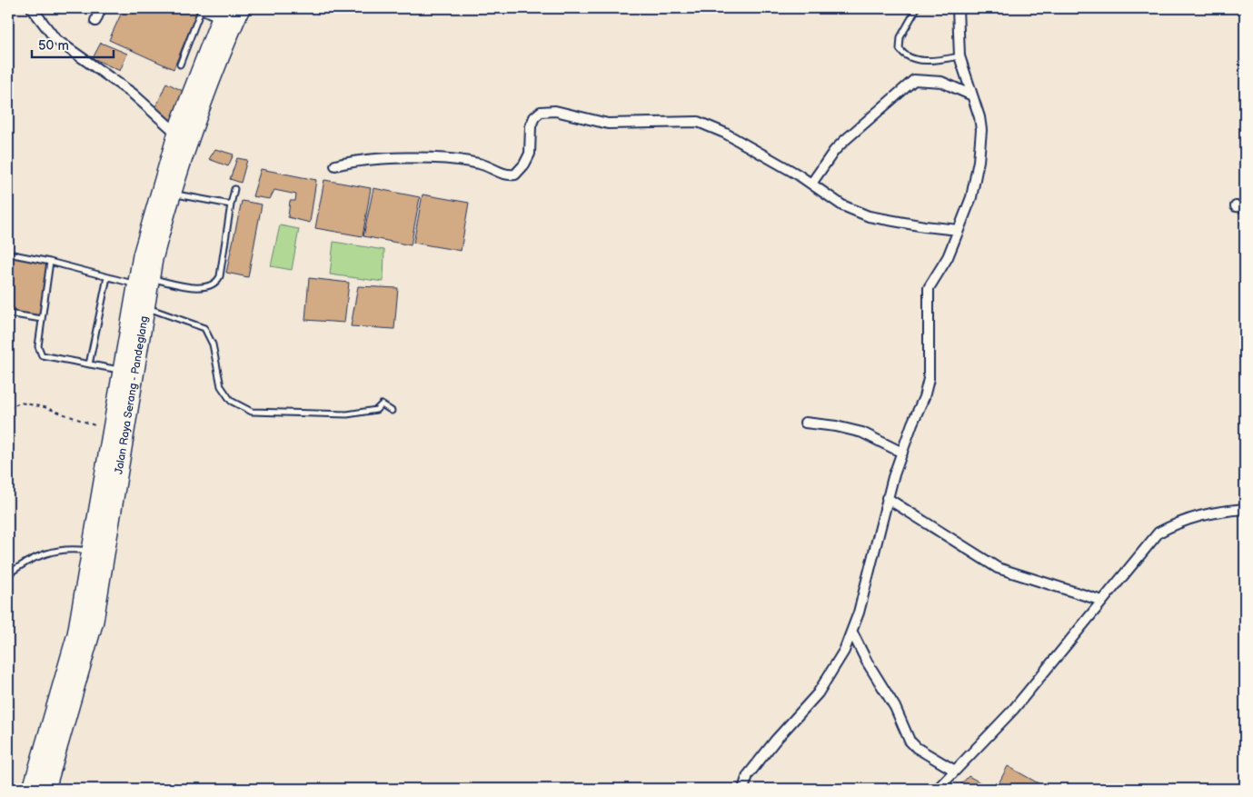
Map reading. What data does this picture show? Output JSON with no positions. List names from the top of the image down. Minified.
{"streets":{"highway":["Jalan Raya Serang - Pandeglang"]},"scale_bar":"50 m"}
